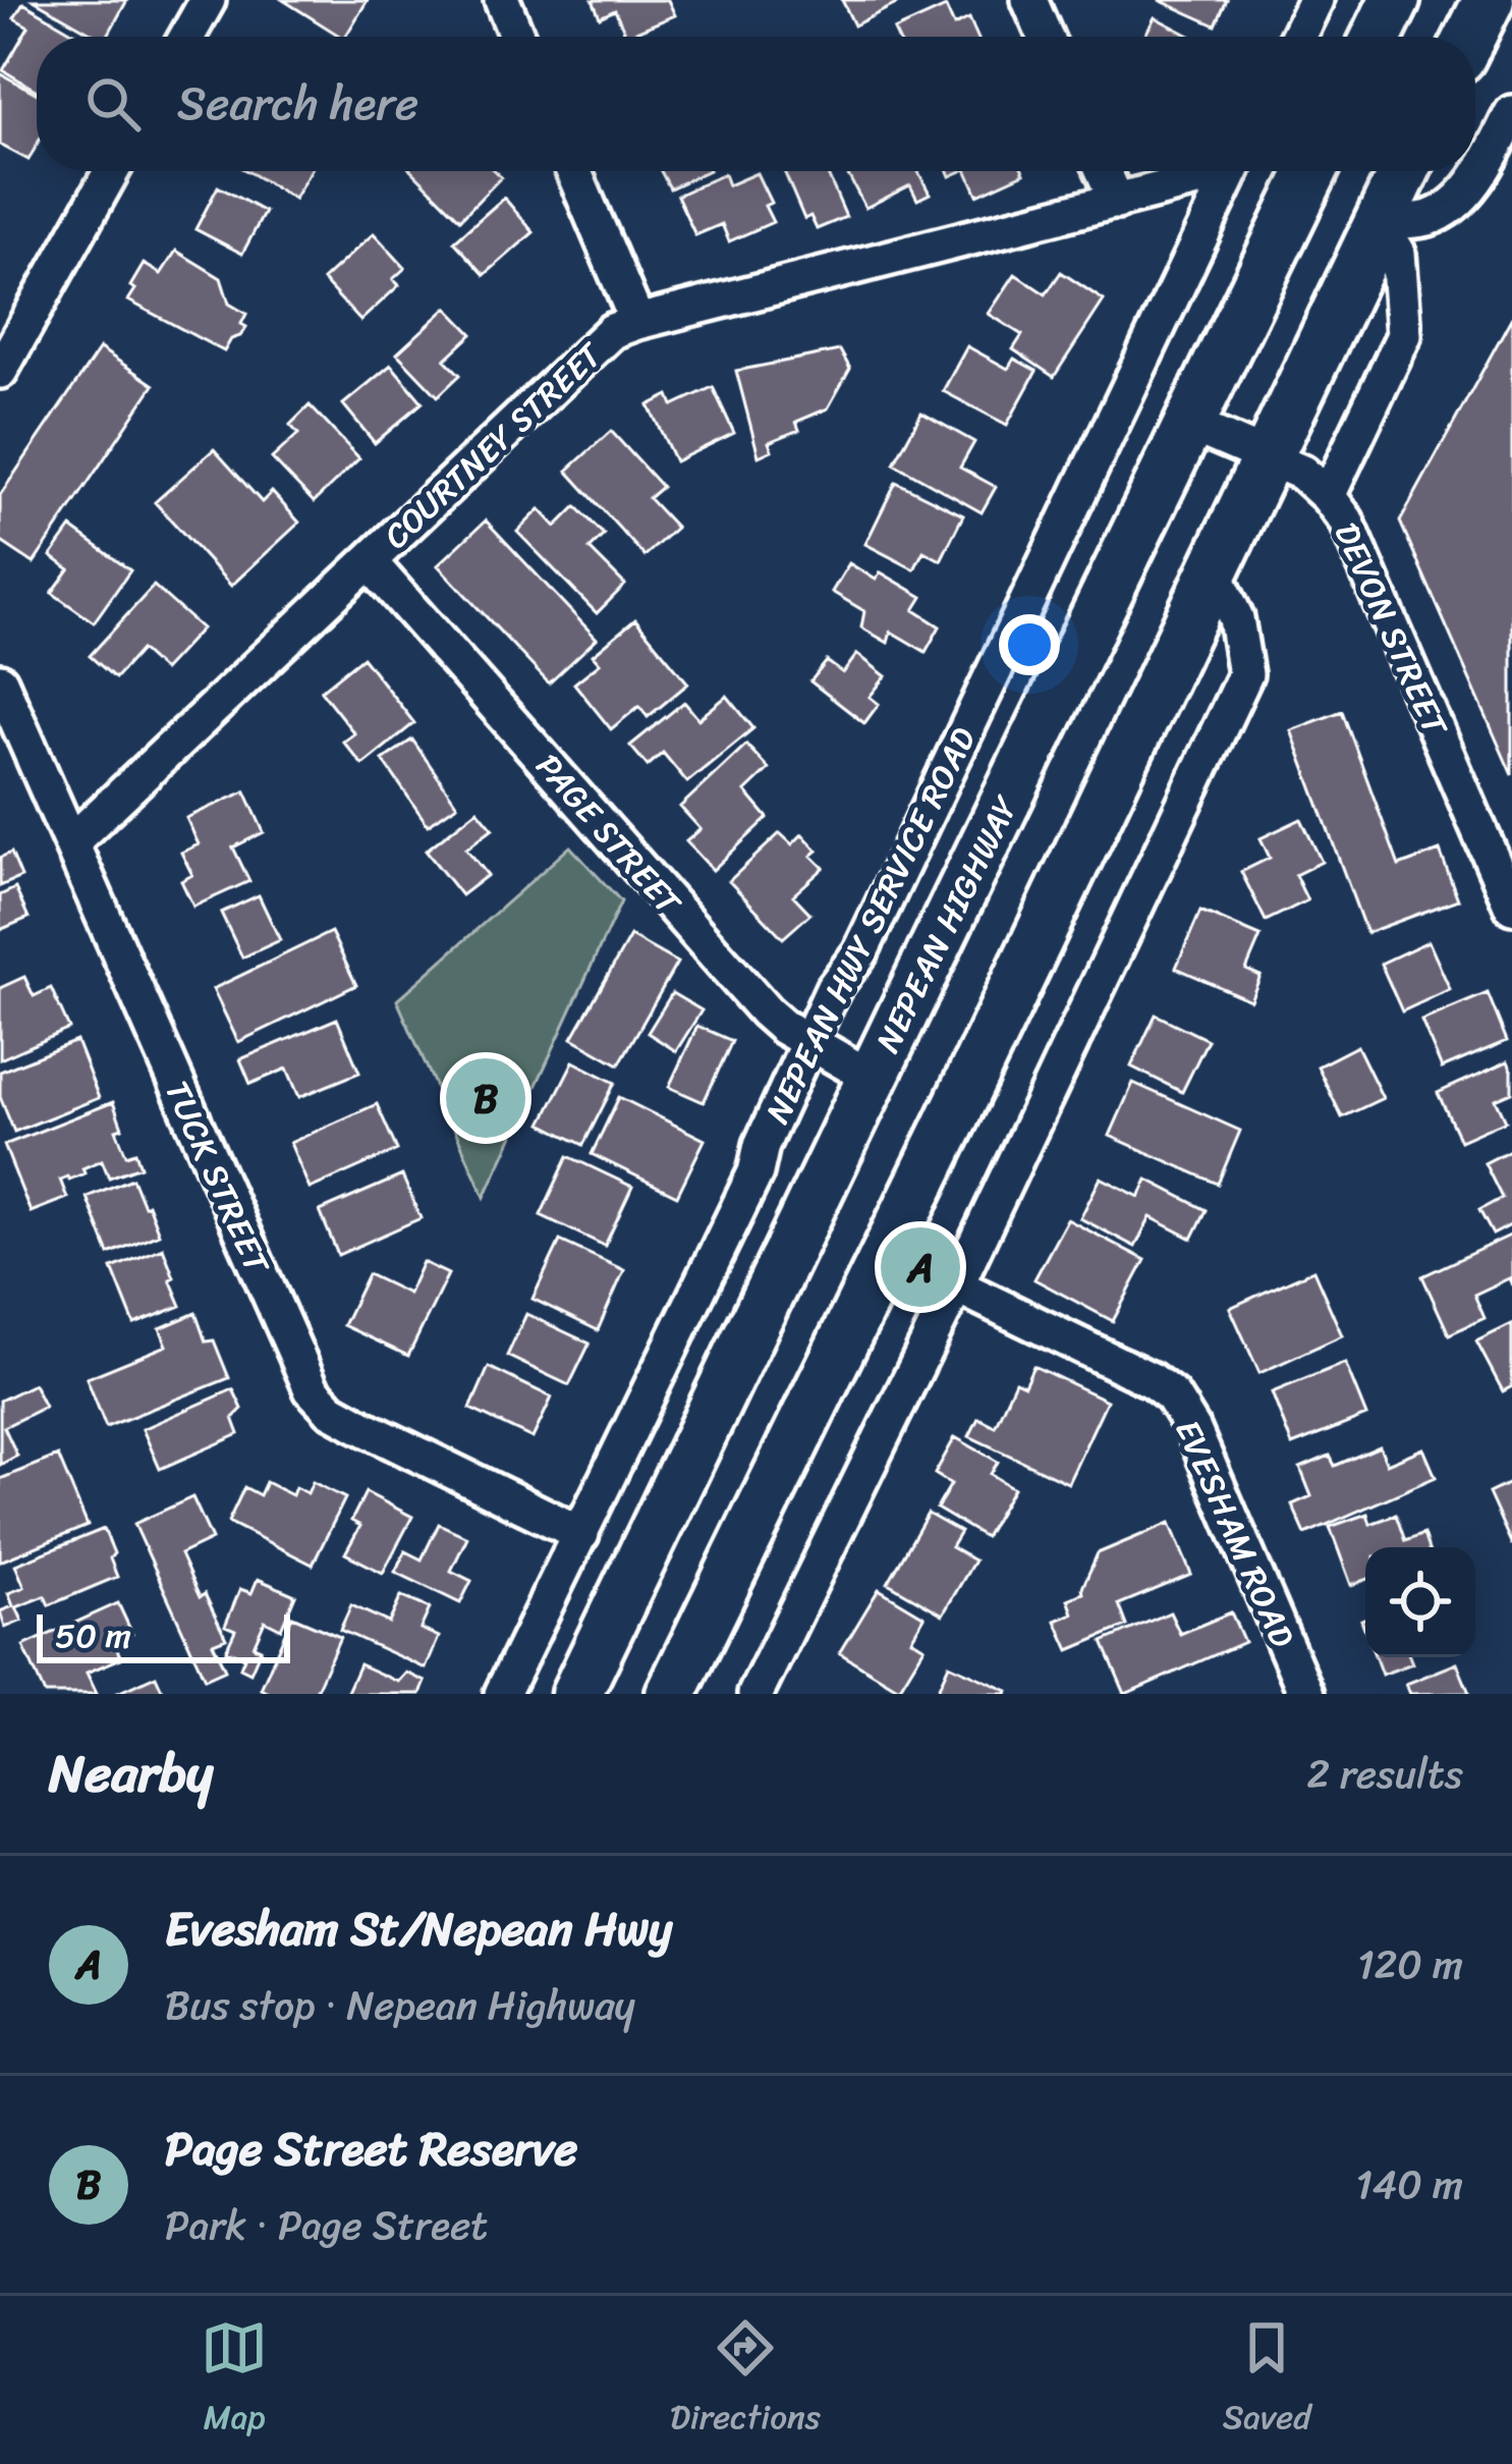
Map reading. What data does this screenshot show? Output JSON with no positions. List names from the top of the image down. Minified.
{"streets":{"highway":["NEPEAN HIGHWAY"],"street":["COURTNEY STREET","DEVON STREET","PAGE STREET","NEPEAN HWY SERVICE ROAD","TUCK STREET","EVESHAM ROAD"]},"crossings":[["COURTNEY STREET","PAGE STREET"],["COURTNEY STREET","NEPEAN HWY SERVICE ROAD"],["COURTNEY STREET","TUCK STREET"],["DEVON STREET","NEPEAN HIGHWAY"],["PAGE STREET","NEPEAN HIGHWAY"],["PAGE STREET","NEPEAN HWY SERVICE ROAD"],["NEPEAN HWY SERVICE ROAD","TUCK STREET"]],"scale_bar":"50 m","page":{"search":"Search here","pins":["B","A"],"scale":"50 m","heading":["Nearby","2 results"],"list":[{"mark":"A","name":"Evesham St/Nepean Hwy","note":"Bus stop · Nepean Highway","value":"120 m"},{"mark":"B","name":"Page Street Reserve","note":"Park · Page Street","value":"140 m"}],"nav":["Map","Directions","Saved"]}}
